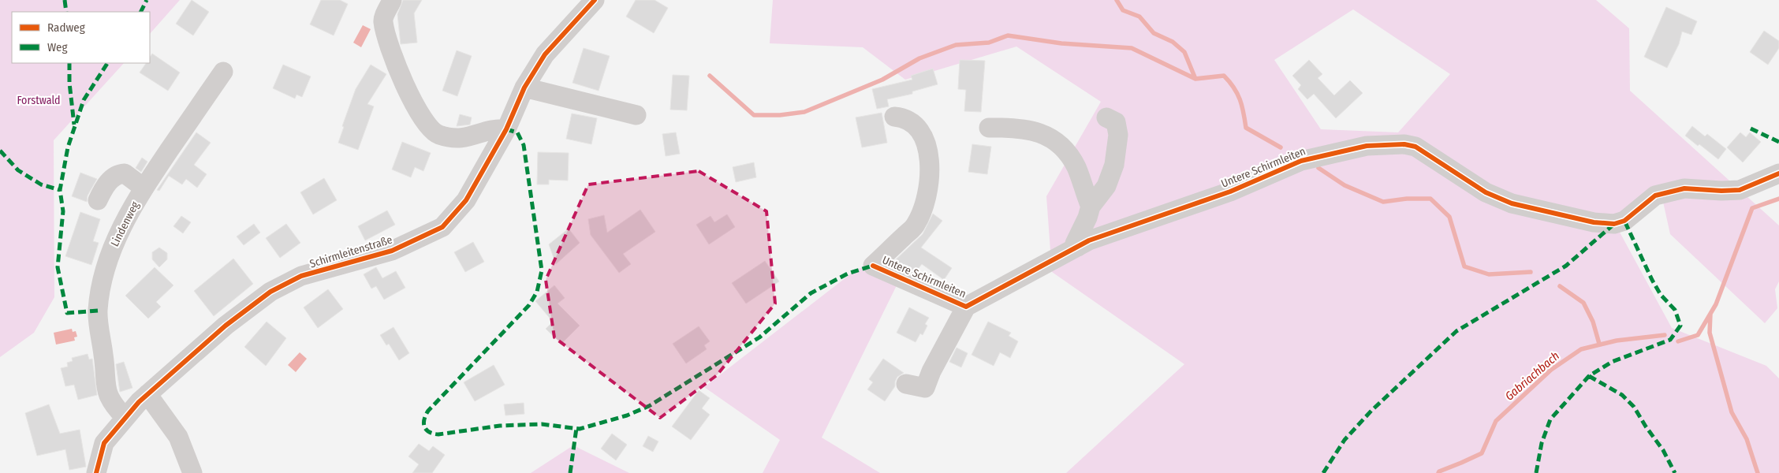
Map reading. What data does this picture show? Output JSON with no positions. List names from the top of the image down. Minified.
{"streets":{"street":["Untere Schirmleiten","Lindenweg","Schirmleitenstraße"]},"crossings":[["Lindenweg","Schirmleitenstraße"]],"water":["Gabriachbach"],"parks":["Forstwald"],"legend":["Radweg","Weg"]}
